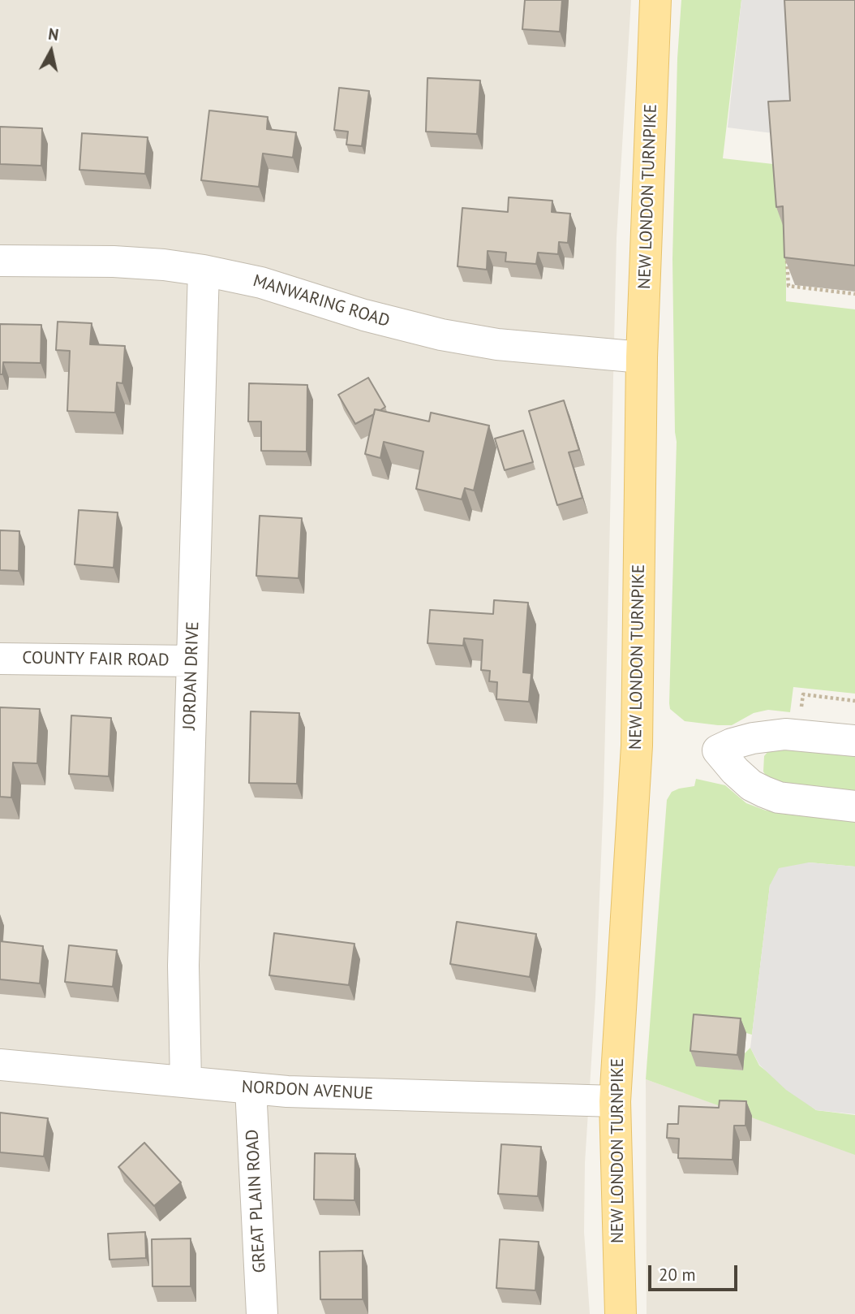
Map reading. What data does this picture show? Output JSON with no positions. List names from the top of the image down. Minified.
{"streets":{"main road":["NEW LONDON TURNPIKE"],"street":["MANWARING ROAD","COUNTY FAIR ROAD","JORDAN DRIVE","NORDON AVENUE","GREAT PLAIN ROAD"]},"crossings":[["NEW LONDON TURNPIKE","MANWARING ROAD"],["NEW LONDON TURNPIKE","NORDON AVENUE"],["MANWARING ROAD","JORDAN DRIVE"],["COUNTY FAIR ROAD","JORDAN DRIVE"],["JORDAN DRIVE","NORDON AVENUE"],["NORDON AVENUE","GREAT PLAIN ROAD"]],"scale_bar":"20 m","north":"top"}
